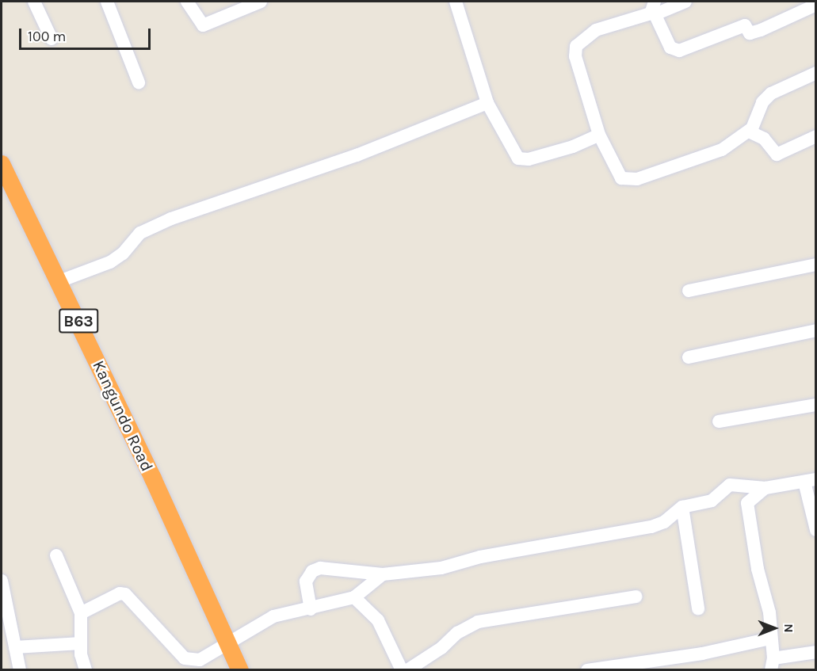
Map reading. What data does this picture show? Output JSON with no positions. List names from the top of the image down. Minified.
{"streets":{"highway":["B63","Kangundo Road"]},"scale_bar":"100 m","north":"right"}
